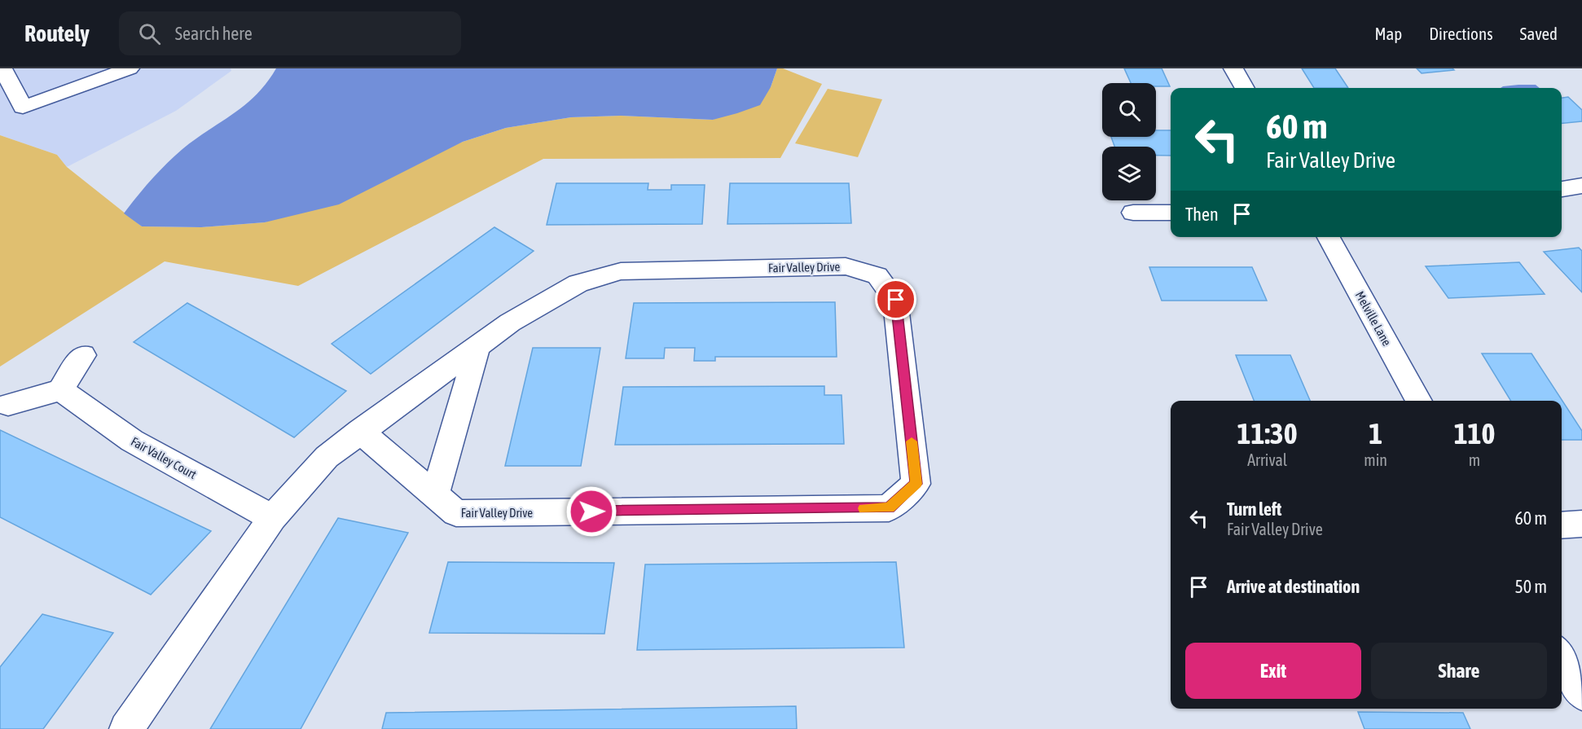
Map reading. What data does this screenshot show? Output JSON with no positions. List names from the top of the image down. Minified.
{"streets":{"street":["Fair Valley Drive","Melville Lane","Fair Valley Court"]},"crossings":[["Fair Valley Drive","Fair Valley Court"]],"page":{"header":"Routely","search":"Search here","nav":["Map","Directions","Saved"],"turn":["60 m","Fair Valley Drive"],"then":"Then","eta":["11:30","Arrival","1","min","110","m"],"list":[{"name":"Turn left","note":"Fair Valley Drive","value":"60 m"},{"name":"Arrive at destination","value":"50 m"}],"buttons":["Exit","Share"]}}
